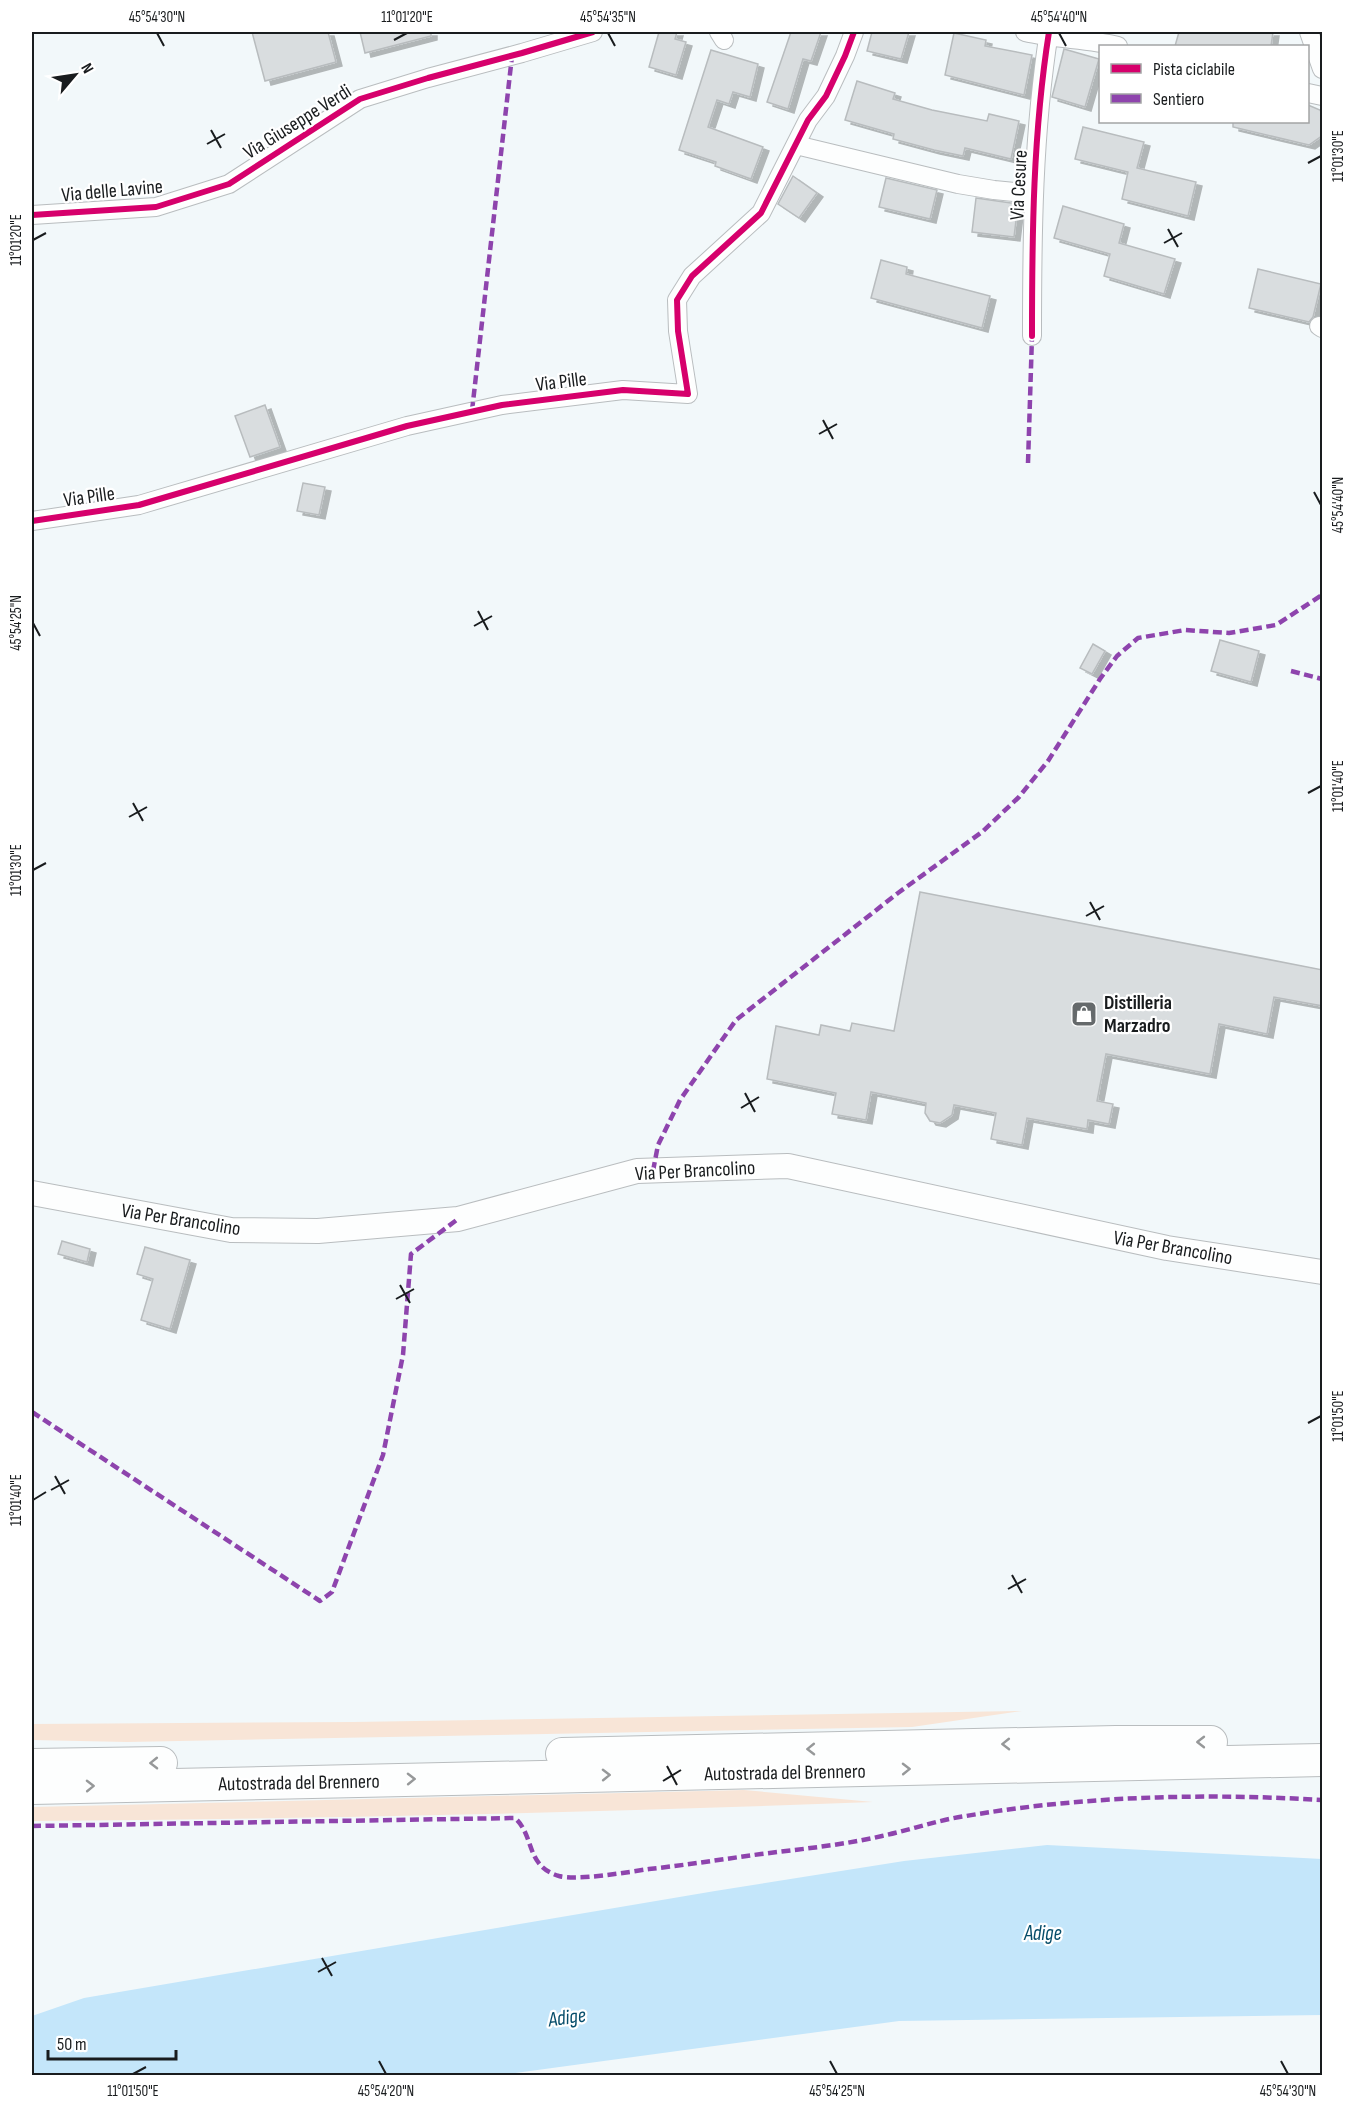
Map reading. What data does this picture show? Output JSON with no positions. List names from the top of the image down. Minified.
{"streets":{"highway":["Autostrada del Brennero"],"main road":["Via Per Brancolino"],"street":["Via Giuseppe Verdi","Via Cesure","Via delle Lavine","Via Pille"]},"crossings":[["Via Giuseppe Verdi","Via delle Lavine"],["Via Cesure","Via Pille"]],"water":["Adige"],"places":{"shop":["Distilleria Marzadro"]},"legend":["Pista ciclabile","Sentiero"],"scale_bar":"50 m","north":"top right","coordinates":["45°54'30\"N","11°01'20\"E","45°54'35\"N","45°54'40\"N","11°01'30\"E","45°54'25\"N","11°01'40\"E","11°01'50\"E","45°54'20\"N"]}
